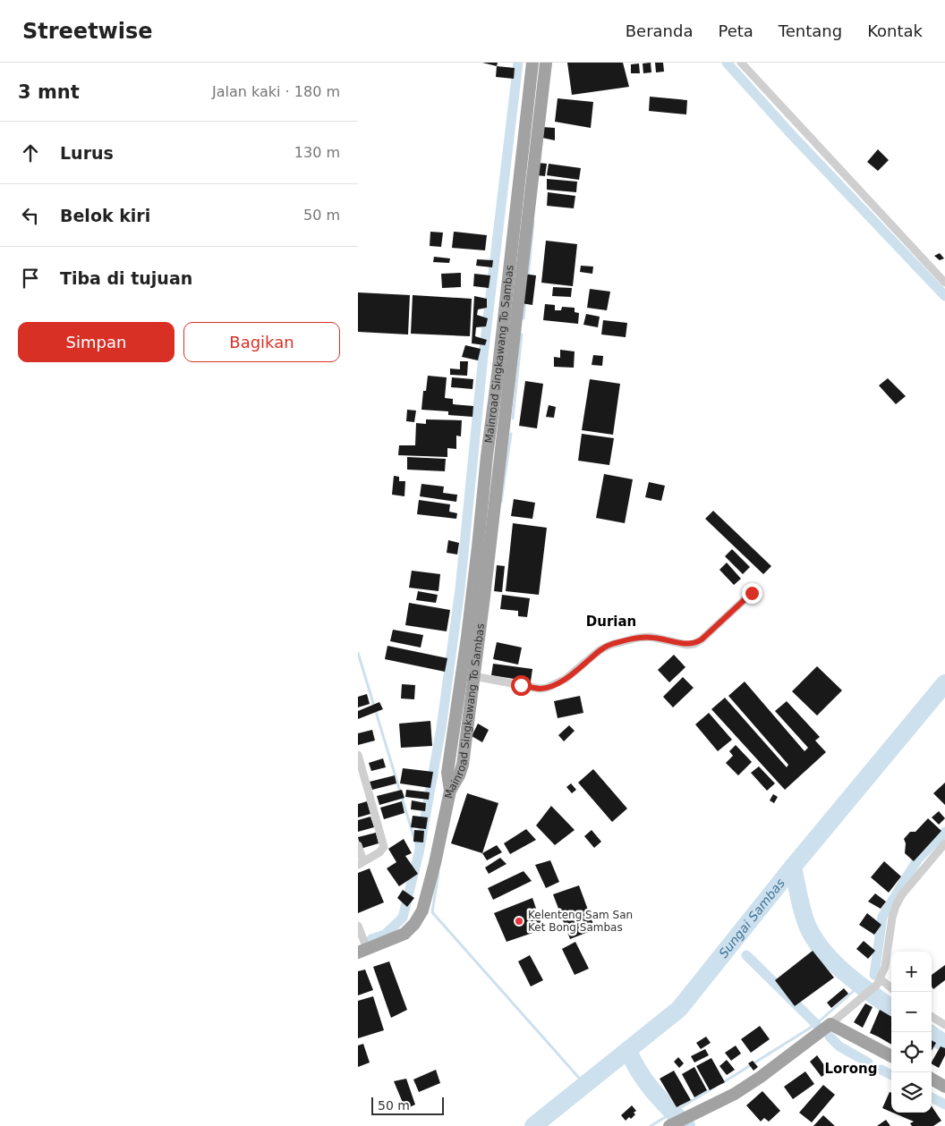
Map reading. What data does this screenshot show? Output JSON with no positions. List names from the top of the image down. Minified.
{"streets":{"highway":["Mainroad Singkawang To Sambas"]},"districts":["Durian","Lorong"],"water":["Sungai Sambas"],"places":["Kelenteng Sam San Ket Bong Sambas"],"scale_bar":"50 m","page":{"header":"Streetwise","nav":["Beranda","Peta","Tentang","Kontak"],"heading":["3 mnt","Jalan kaki · 180 m"],"list":[["Lurus","130 m"],["Belok kiri","50 m"],"Tiba di tujuan"],"buttons":["Simpan","Bagikan"],"map_buttons":["+","−"],"scale":"50 m"}}
